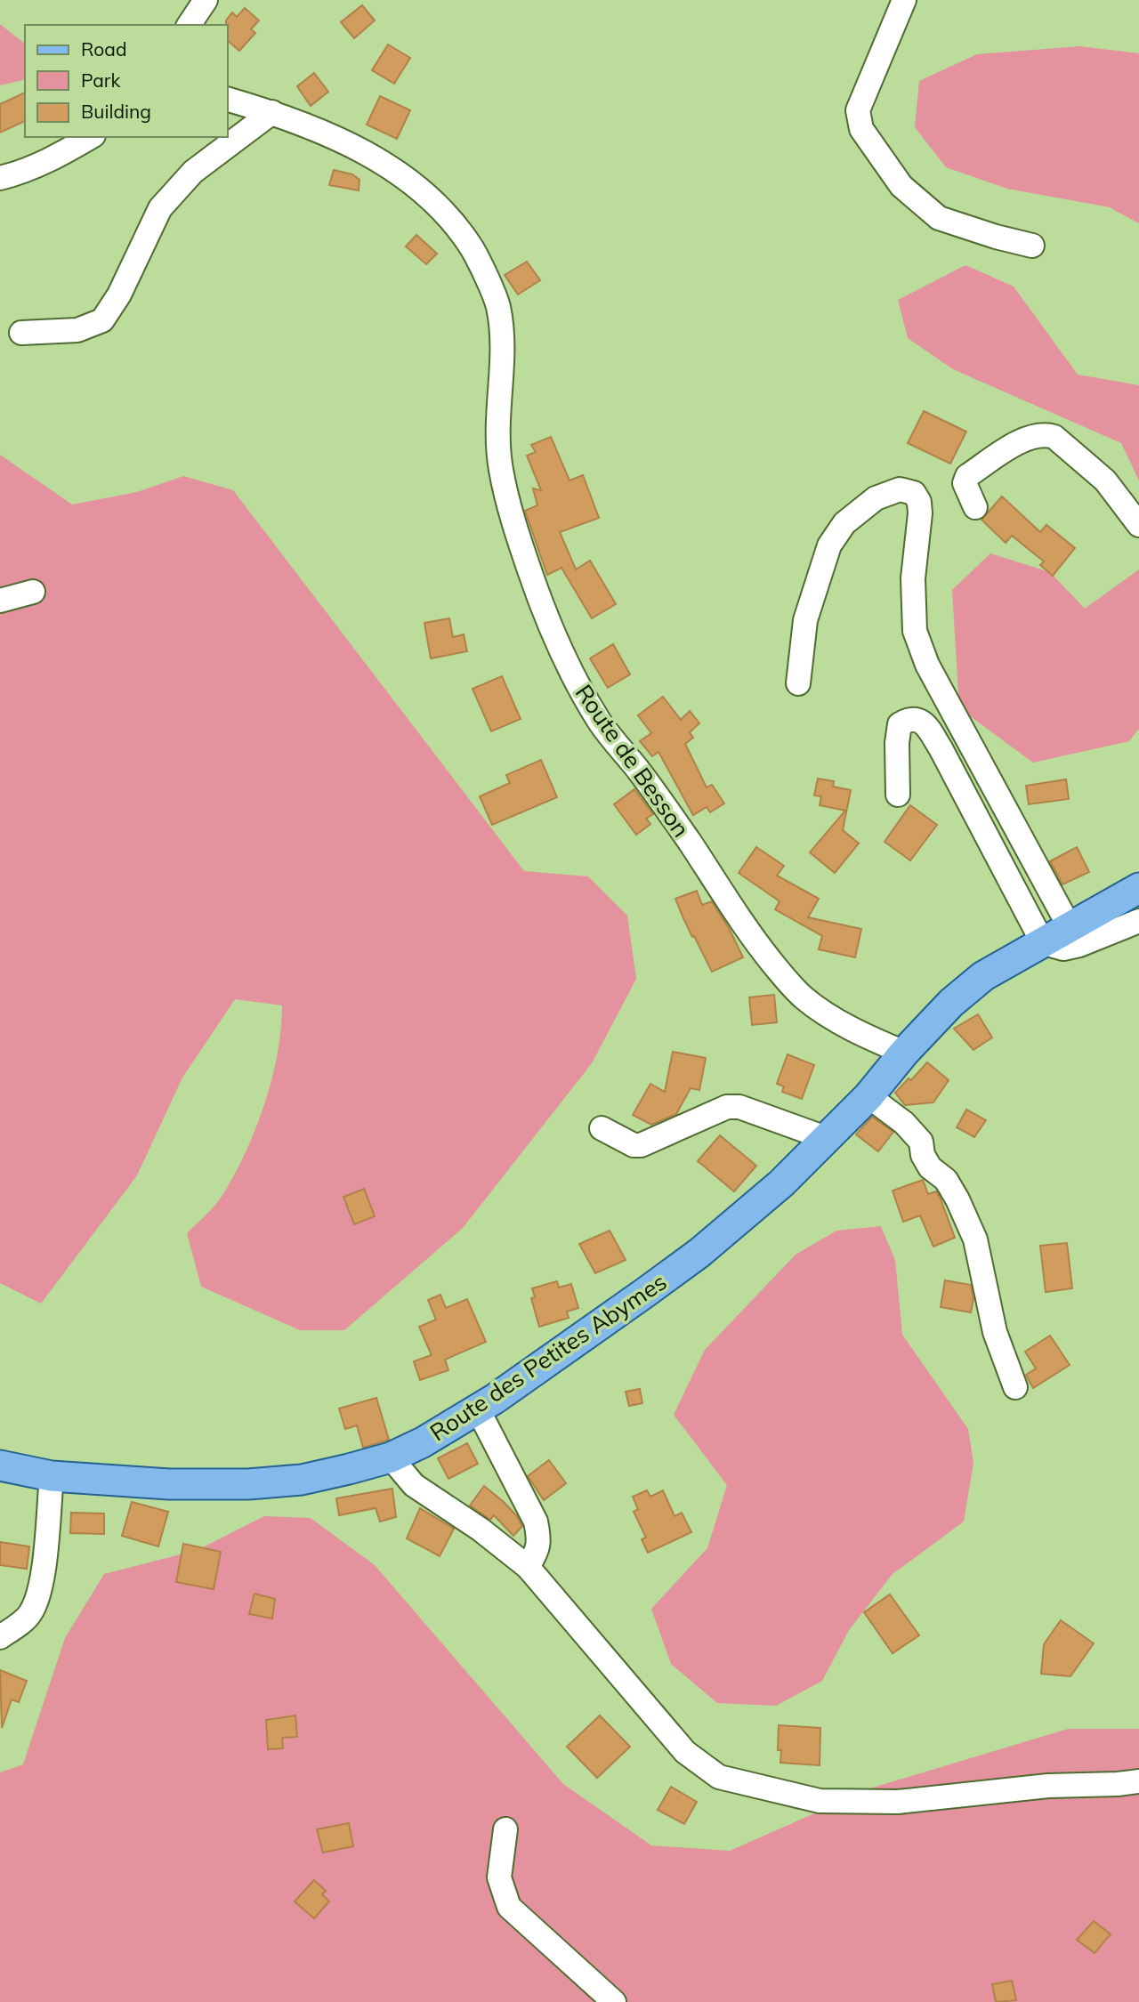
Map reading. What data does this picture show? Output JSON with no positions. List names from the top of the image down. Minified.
{"streets":{"main road":["Route des Petites Abymes"],"street":["Route de Besson"]},"crossings":[["Route de Besson","Route des Petites Abymes"]],"legend":["Road","Park","Building"]}
